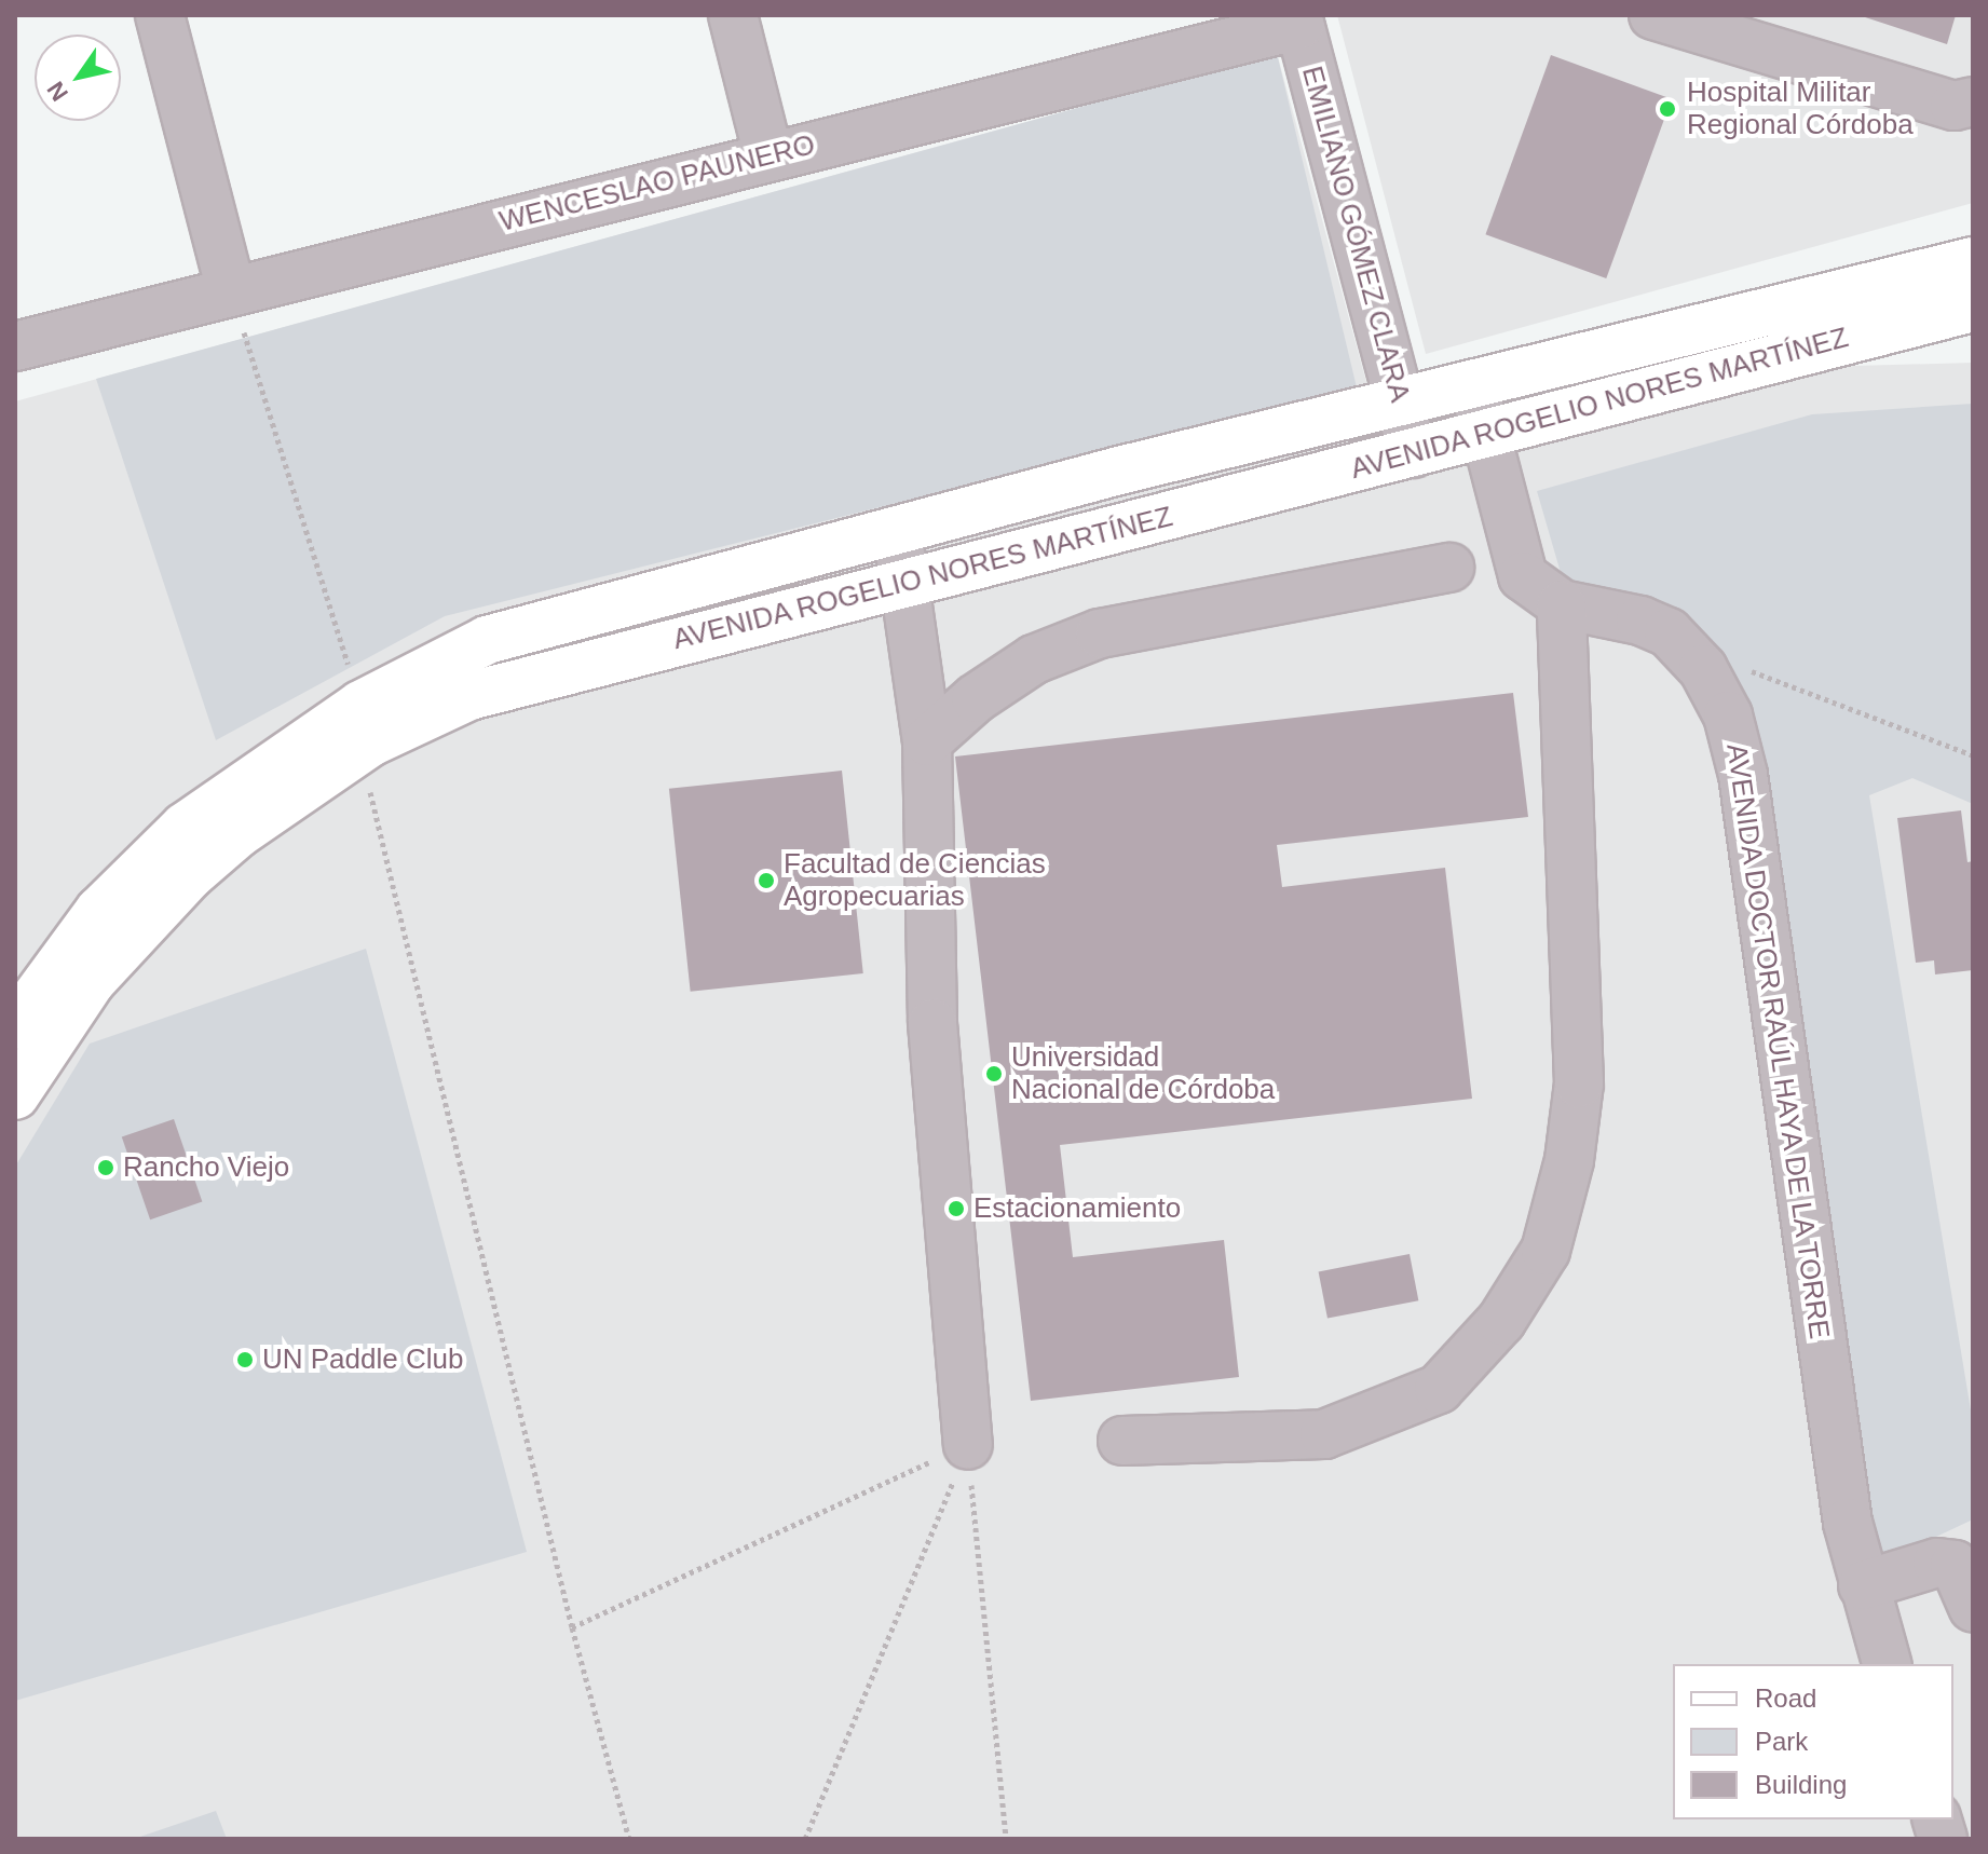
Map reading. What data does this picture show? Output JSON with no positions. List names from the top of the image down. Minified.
{"streets":{"main road":["AVENIDA ROGELIO NORES MARTÍNEZ"],"street":["WENCESLAO PAUNERO","EMILIANO GÓMEZ CLARA","AVENIDA DOCTOR RAÚL HAYA DE LA TORRE"]},"crossings":[["WENCESLAO PAUNERO","EMILIANO GÓMEZ CLARA"],["EMILIANO GÓMEZ CLARA","AVENIDA ROGELIO NORES MARTÍNEZ"],["AVENIDA ROGELIO NORES MARTÍNEZ","AVENIDA DOCTOR RAÚL HAYA DE LA TORRE"]],"places":["Hospital Militar Regional Córdoba","Facultad de Ciencias Agropecuarias","Universidad Nacional de Córdoba","Rancho Viejo","Estacionamiento","UN Paddle Club"],"legend":["Road","Park","Building"],"north":"bottom left"}
